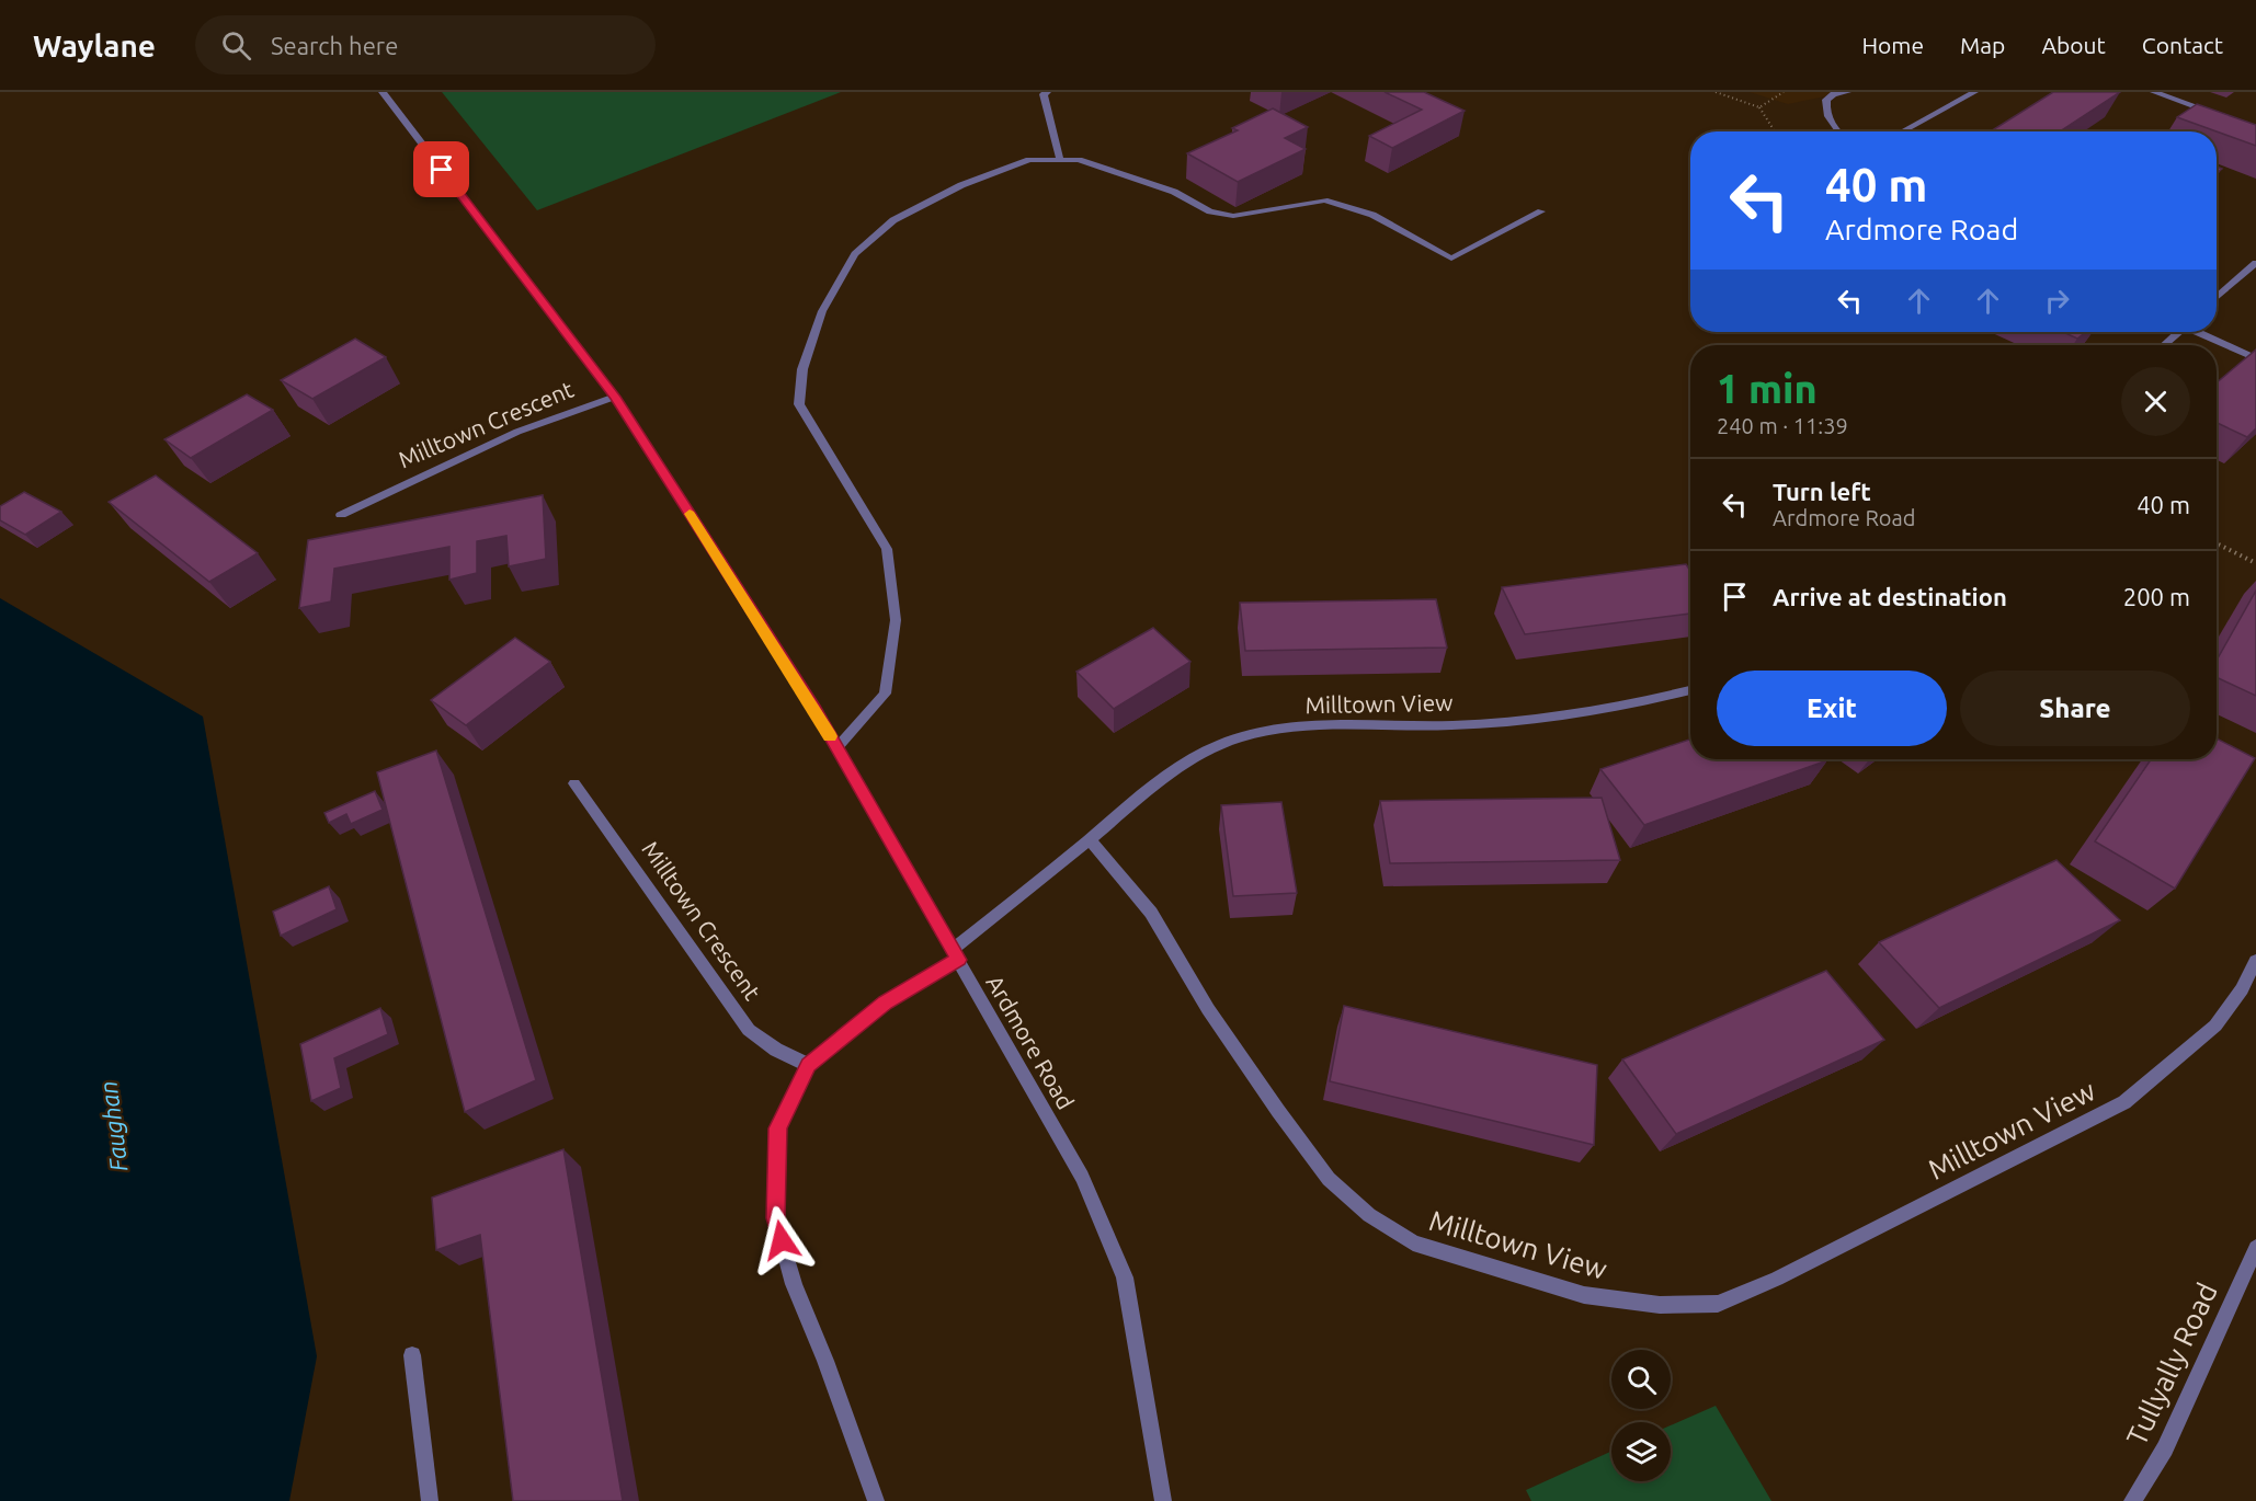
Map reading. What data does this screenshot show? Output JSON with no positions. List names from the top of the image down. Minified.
{"streets":{"street":["Milltown Crescent","Milltown View","Ardmore Road","Tullyally Road"]},"crossings":[["Milltown Crescent","Ardmore Road"],["Milltown View","Ardmore Road"]],"water":["Faughan"],"page":{"header":"Waylane","search":"Search here","nav":["Home","Map","About","Contact"],"turn":["40 m","Ardmore Road"],"heading":["1 min","240 m · 11:39"],"list":[{"name":"Turn left","note":"Ardmore Road","value":"40 m"},{"name":"Arrive at destination","value":"200 m"}],"buttons":["Exit","Share"]}}
